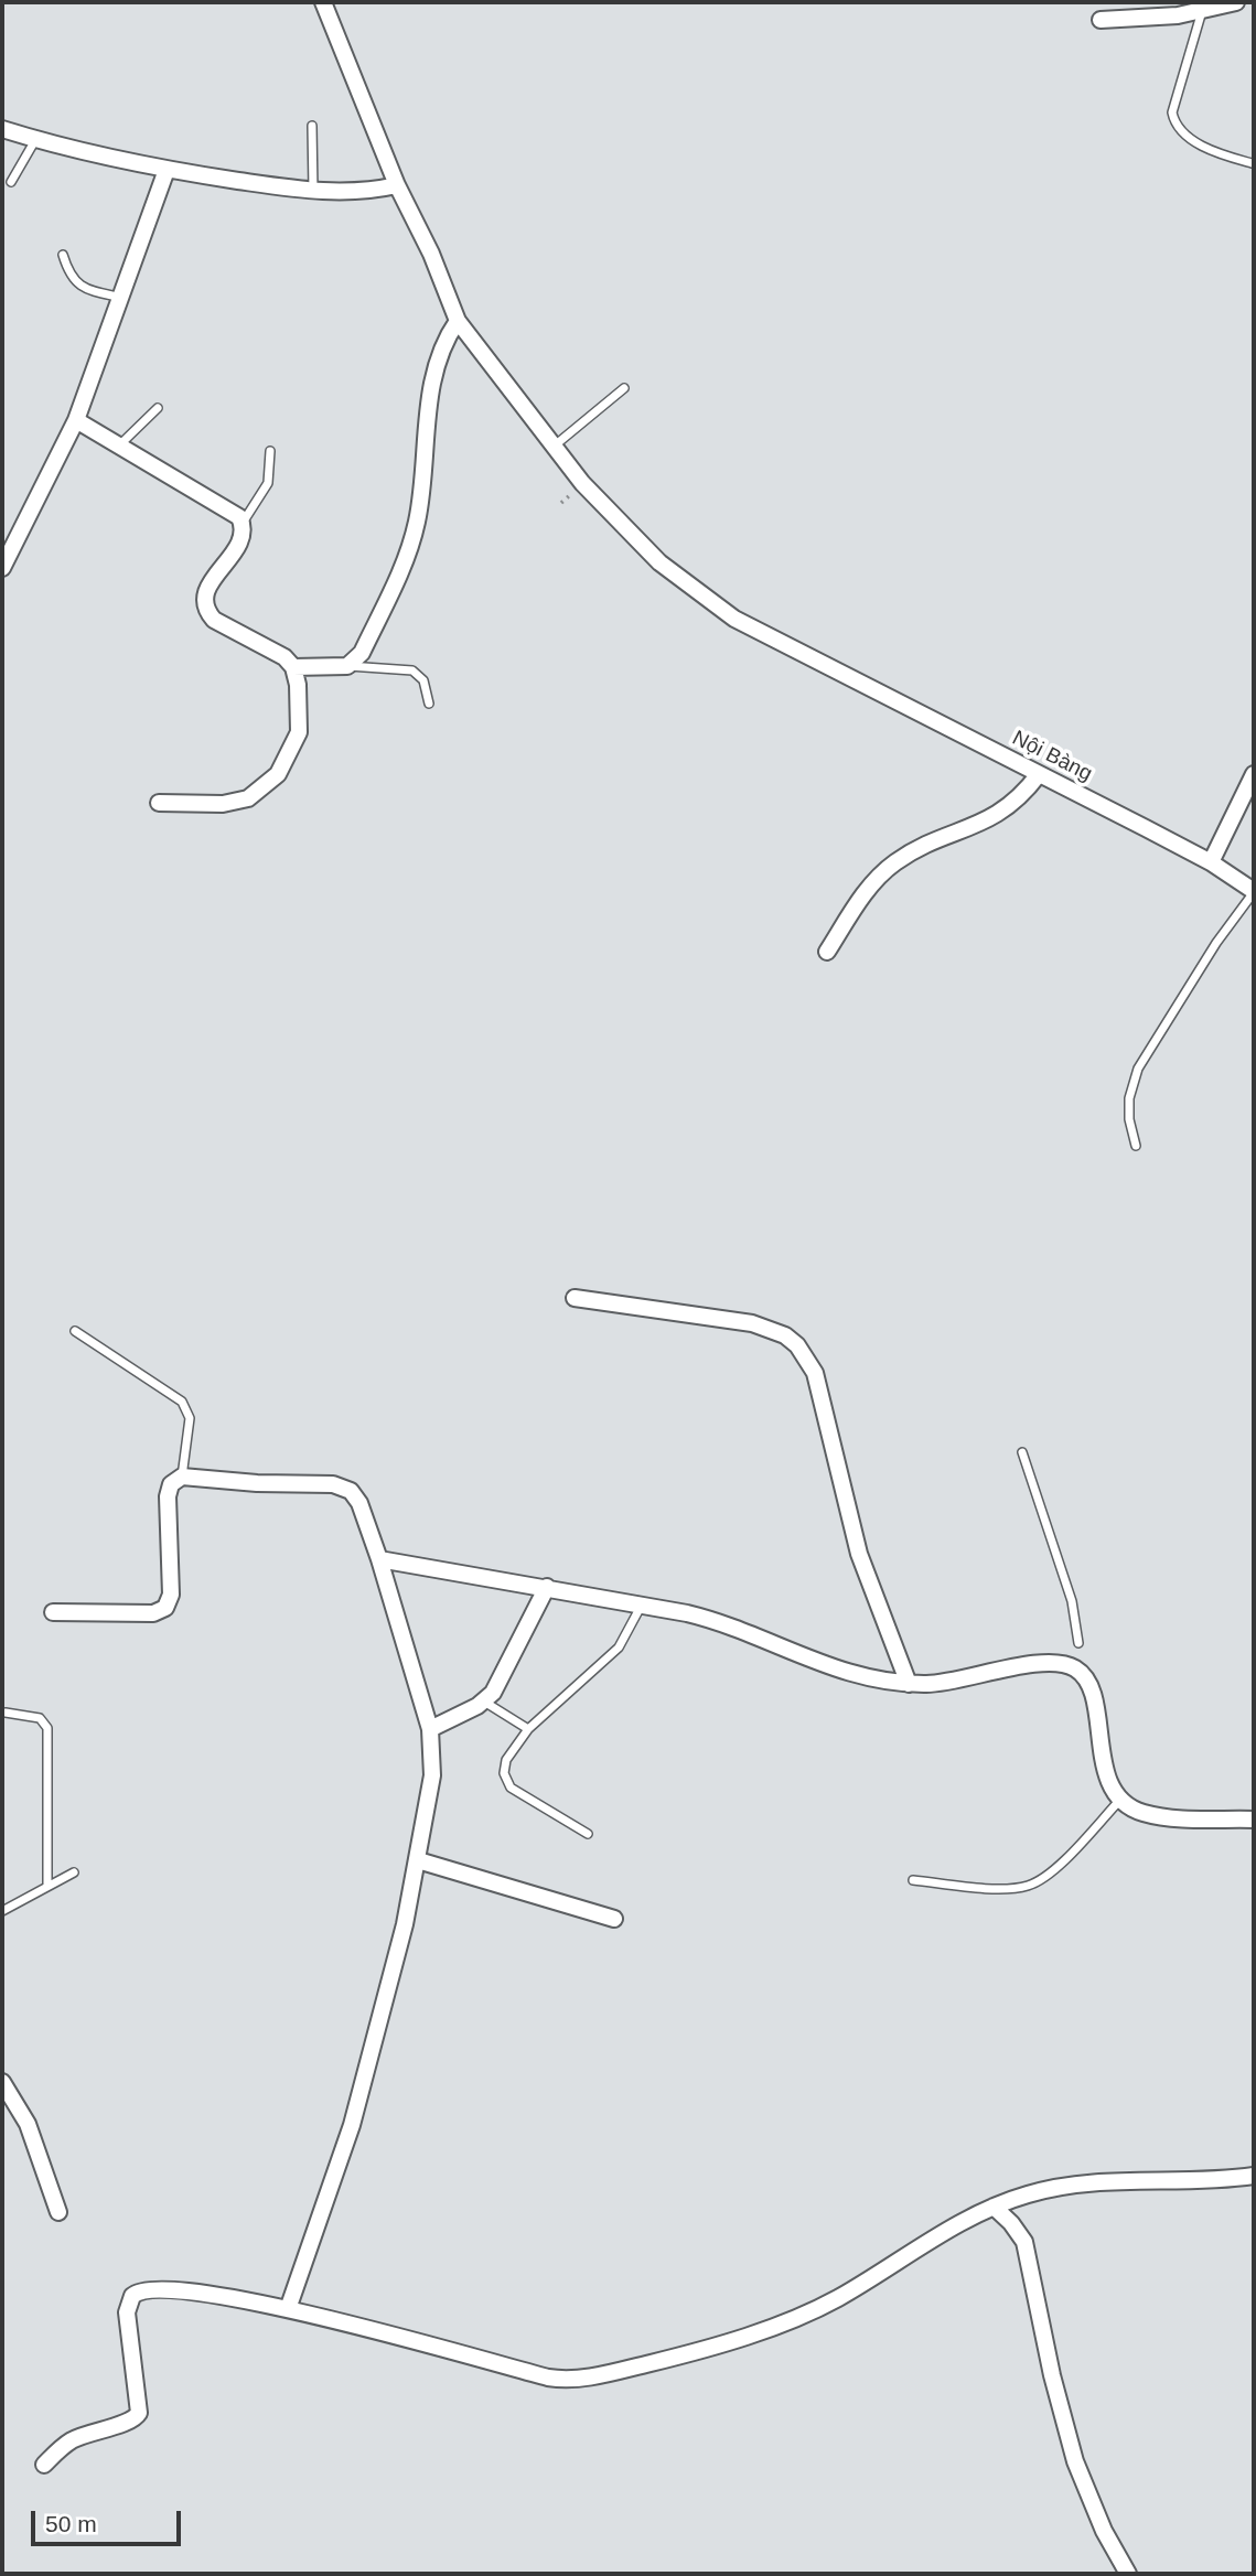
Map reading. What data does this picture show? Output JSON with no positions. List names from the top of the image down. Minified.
{"streets":{"street":["Nội Bàng"]},"scale_bar":"50 m"}
